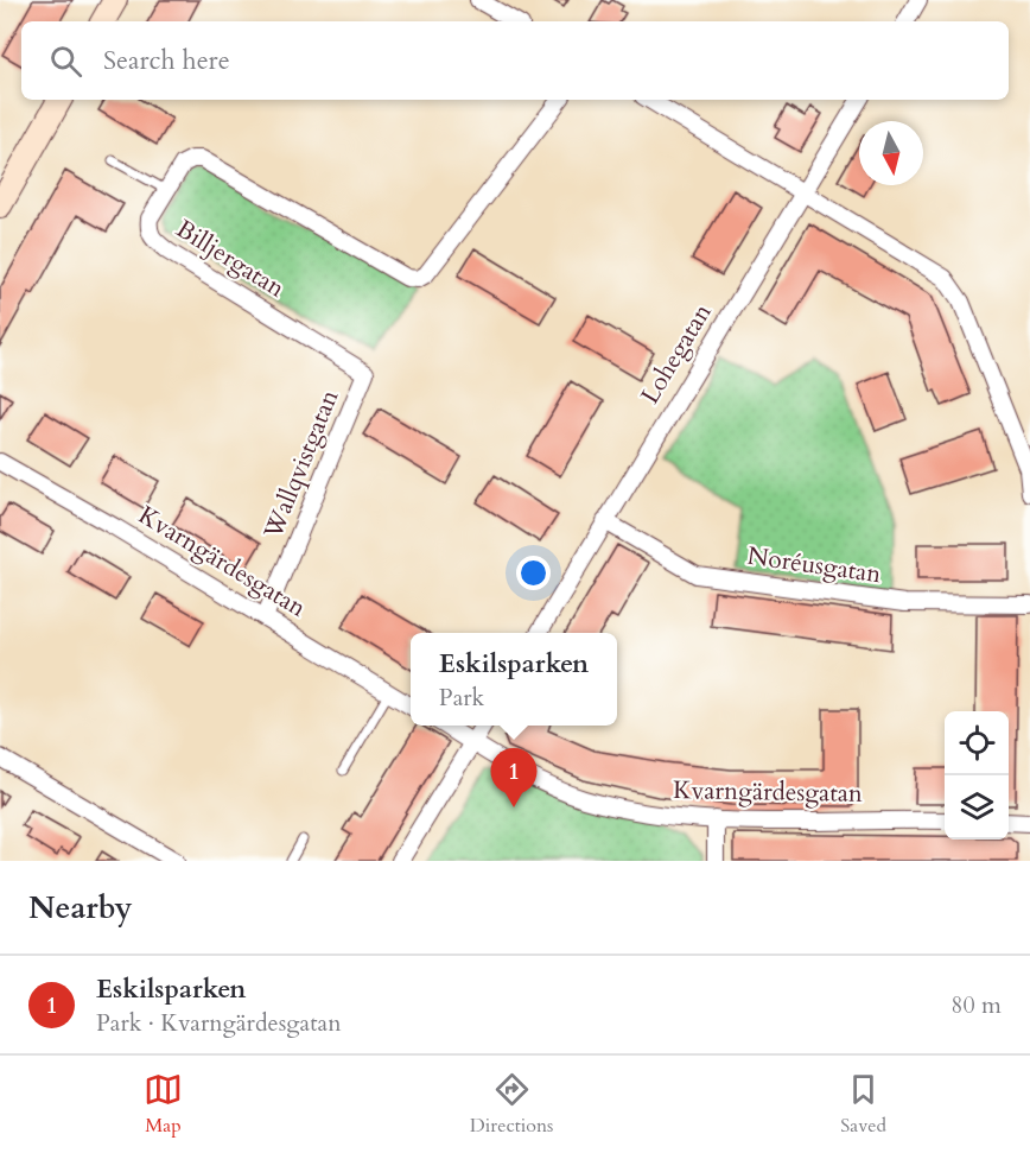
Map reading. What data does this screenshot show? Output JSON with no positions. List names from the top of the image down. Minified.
{"streets":{"street":["Billjergatan","Lohegatan","Wallqvistgatan","Kvarngärdesgatan","Noréusgatan"]},"crossings":[["Billjergatan","Wallqvistgatan"],["Lohegatan","Noréusgatan"],["Wallqvistgatan","Kvarngärdesgatan"]],"north":"bottom","page":{"search":"Search here","popup":["Eskilsparken","Park"],"pins":"1","heading":"Nearby","list":[{"mark":"1","name":"Eskilsparken","note":"Park · Kvarngärdesgatan","value":"80 m"}],"nav":["Map","Directions","Saved"]}}
